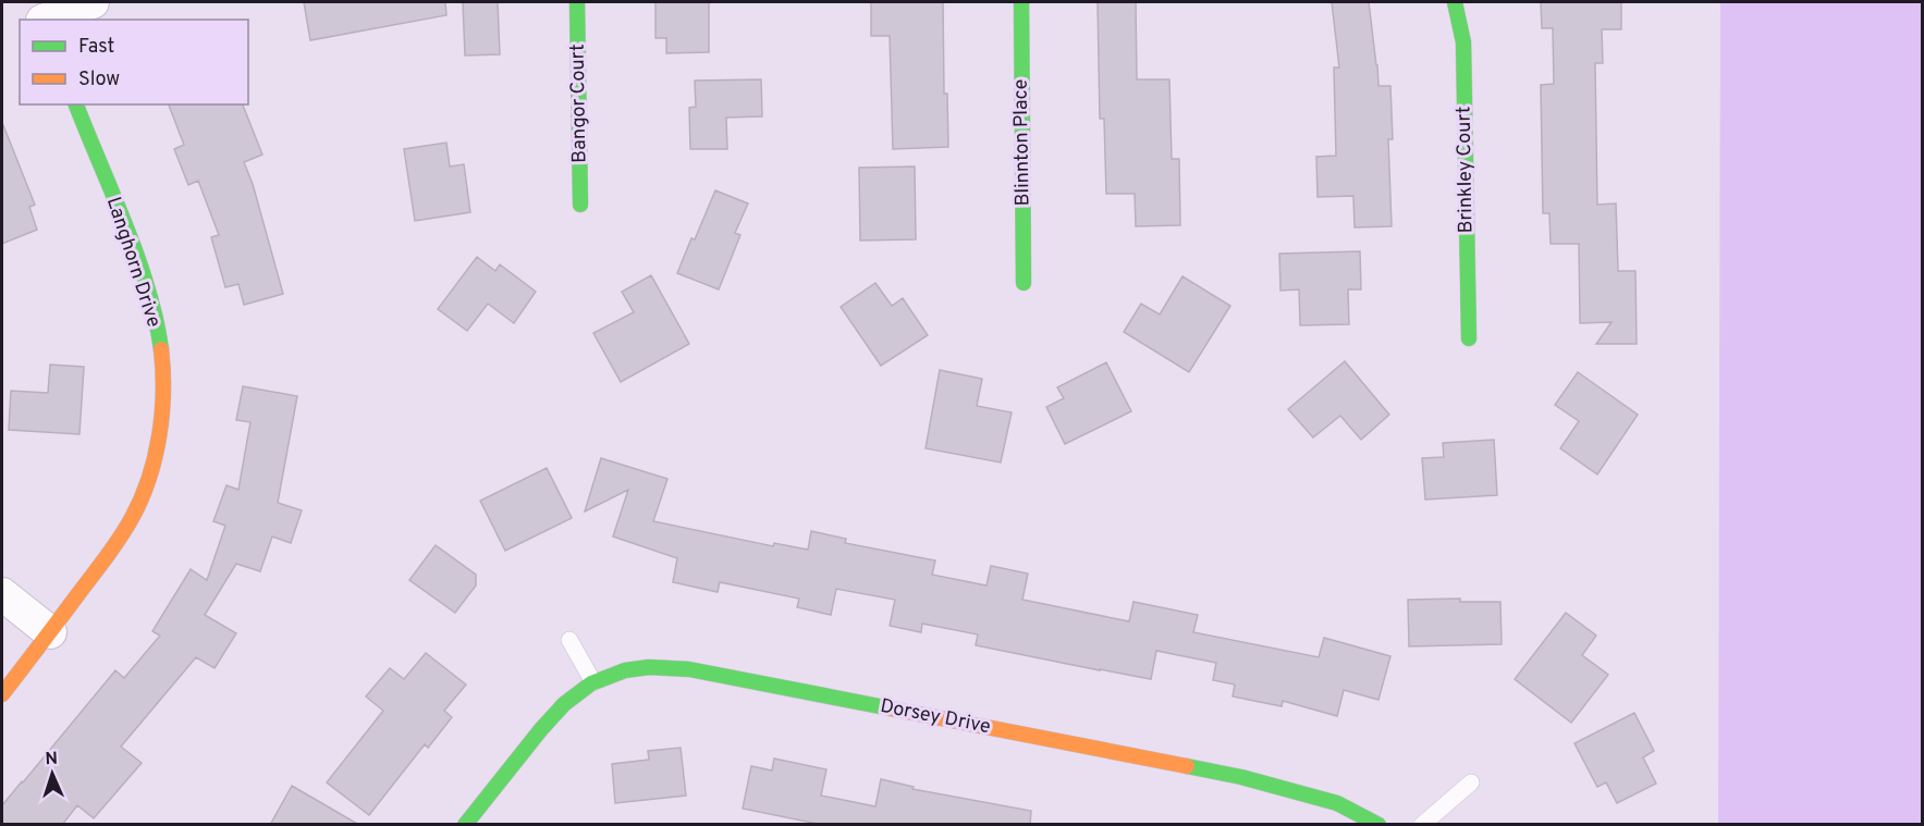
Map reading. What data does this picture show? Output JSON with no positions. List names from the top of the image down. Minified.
{"streets":{"street":["Bangor Court","Blinnton Place","Brinkley Court","Langhorn Drive","Dorsey Drive"]},"legend":["Fast","Slow"],"north":"top"}
